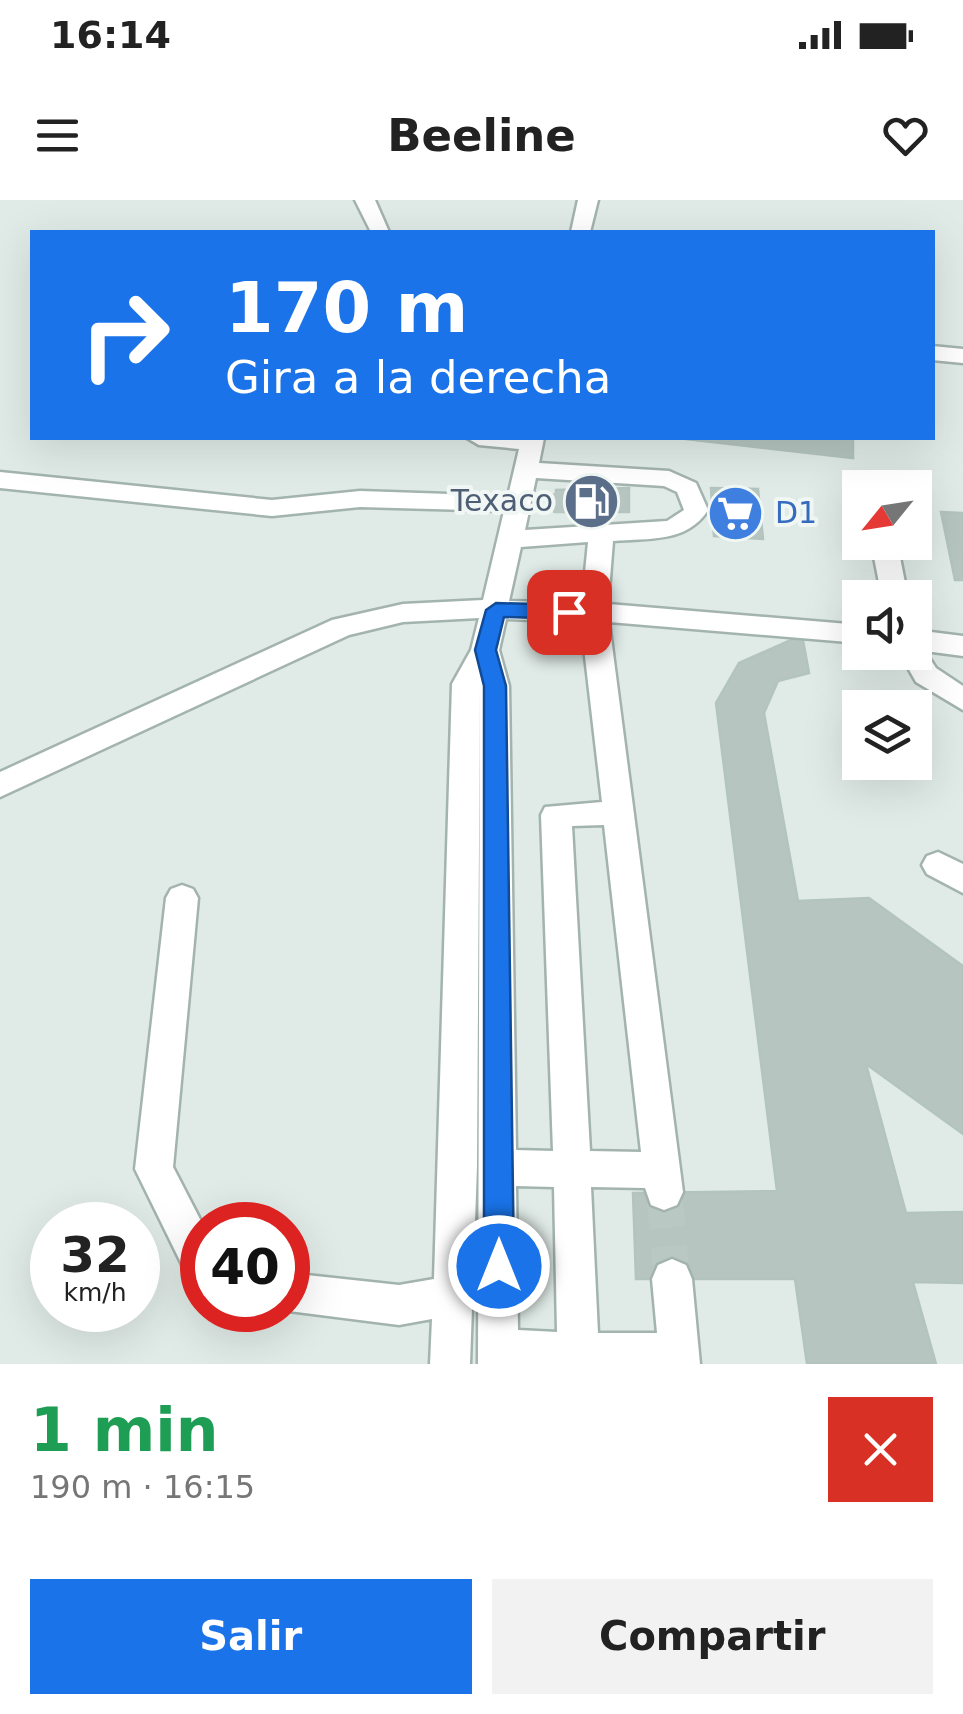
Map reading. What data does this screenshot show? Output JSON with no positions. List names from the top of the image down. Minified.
{"places":{"fuel station":["Texaco"],"supermarket":["D1"]},"north":"bottom left","page":{"status":"16:14","header":"Beeline","turn":["170 m","Gira a la derecha"],"speed":"32 km/h","limit":"40","heading":["1 min","190 m · 16:15"],"buttons":["Salir","Compartir"]}}
